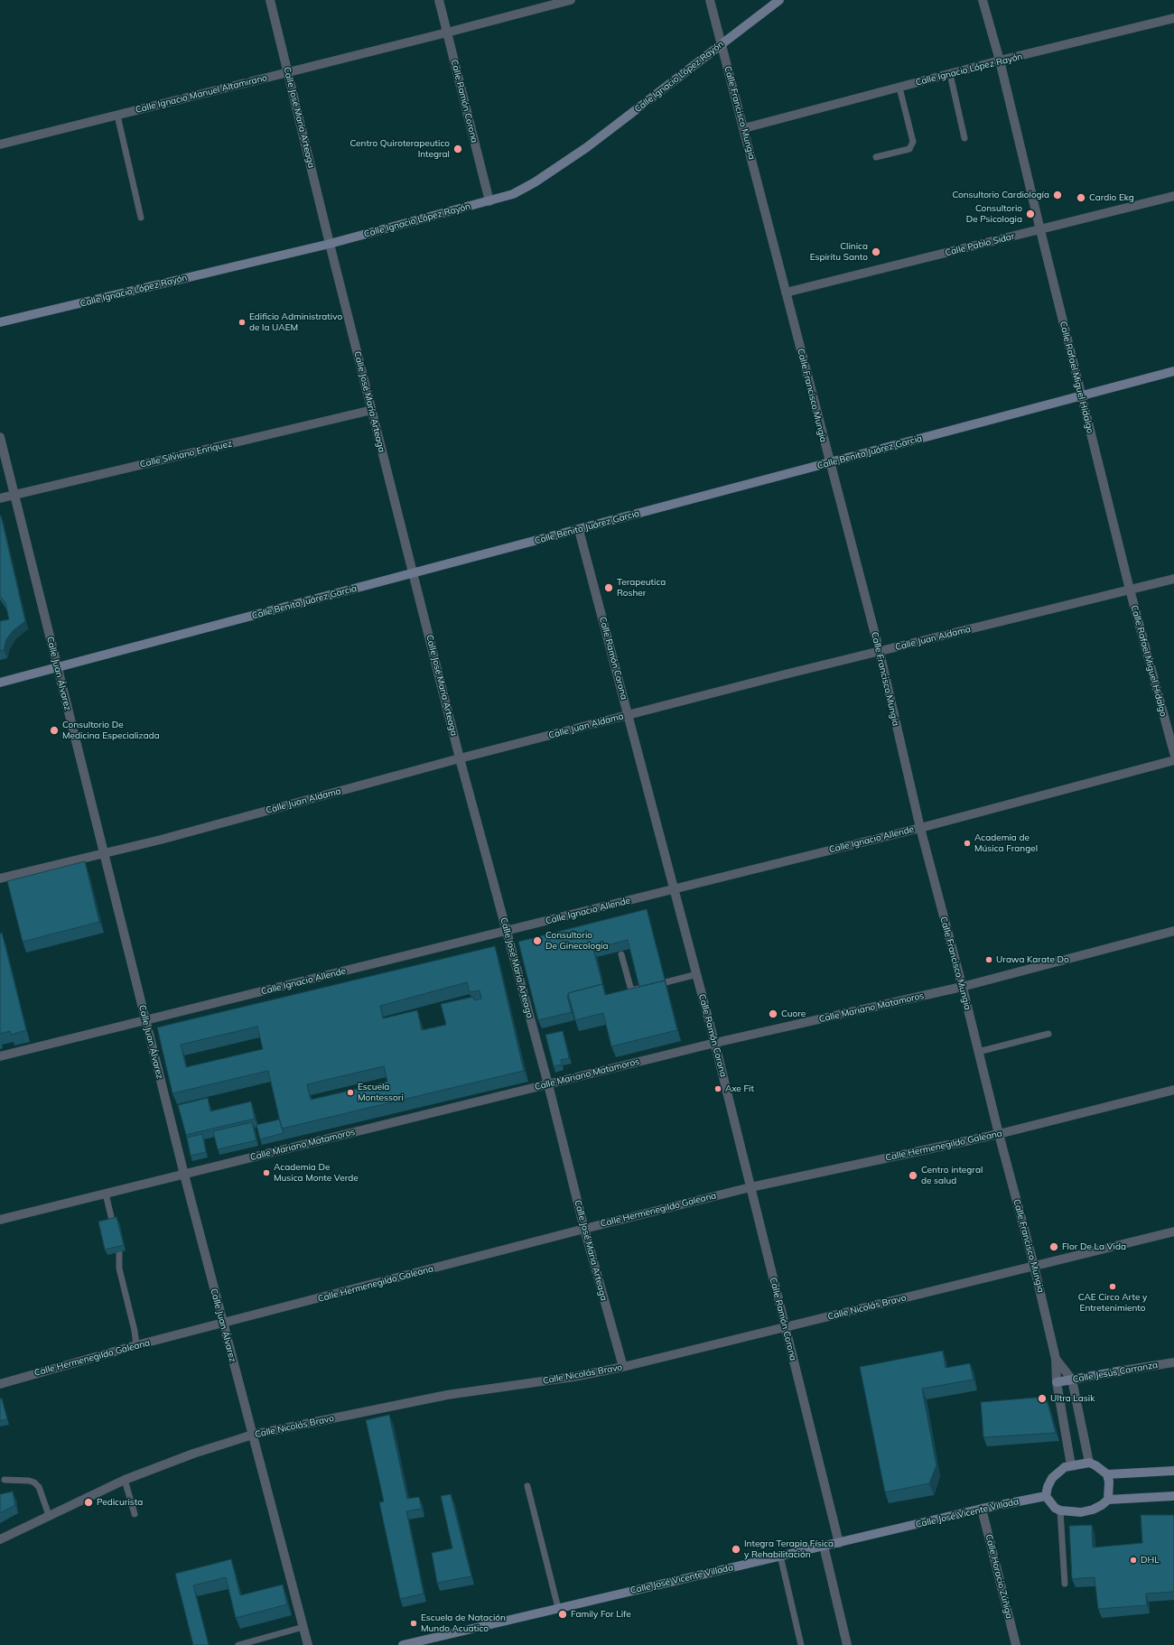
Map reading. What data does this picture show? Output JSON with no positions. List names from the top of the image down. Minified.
{"streets":{"main road":["Calle Ignacio López Rayón","Calle Benito Juárez Garcia","Calle Jesús Carranza","Calle José Vicente Villada"],"street":["Calle Ignacio Manuel Altamirano","Calle Ramón Corona","Calle Francisco Mungia","Calle José María Arteaga","Calle Pablo Sidar","Calle Rafael Miguel Hidalgo","Calle Silviano Enríquez","Calle Juan Aldama","Calle Juan Álvarez","Calle Ignacio Allende","Calle Mariano Matamoros","Calle Hermenegildo Galeana","Calle Nicolás Bravo","Calle Horacio Zúñiga"]},"crossings":[["Calle Ignacio López Rayón","Calle Ramón Corona"],["Calle Ignacio López Rayón","Calle Francisco Mungia"],["Calle Ignacio López Rayón","Calle José María Arteaga"],["Calle Ignacio López Rayón","Calle Rafael Miguel Hidalgo"],["Calle Ignacio Manuel Altamirano","Calle Ramón Corona"],["Calle Ignacio Manuel Altamirano","Calle José María Arteaga"],["Calle Ramón Corona","Calle Benito Juárez Garcia"],["Calle Ramón Corona","Calle Juan Aldama"],["Calle Ramón Corona","Calle Ignacio Allende"],["Calle Ramón Corona","Calle Mariano Matamoros"],["Calle Ramón Corona","Calle Hermenegildo Galeana"],["Calle Ramón Corona","Calle Nicolás Bravo"],["Calle Ramón Corona","Calle José Vicente Villada"],["Calle Francisco Mungia","Calle Pablo Sidar"],["Calle Francisco Mungia","Calle Benito Juárez Garcia"],["Calle Francisco Mungia","Calle Juan Aldama"],["Calle Francisco Mungia","Calle Ignacio Allende"],["Calle Francisco Mungia","Calle Mariano Matamoros"],["Calle Francisco Mungia","Calle Hermenegildo Galeana"],["Calle Francisco Mungia","Calle Nicolás Bravo"],["Calle Francisco Mungia","Calle Jesús Carranza"],["Calle Francisco Mungia","Calle José Vicente Villada"],["Calle José María Arteaga","Calle Benito Juárez Garcia"],["Calle José María Arteaga","Calle Silviano Enríquez"],["Calle José María Arteaga","Calle Juan Aldama"],["Calle José María Arteaga","Calle Ignacio Allende"],["Calle José María Arteaga","Calle Mariano Matamoros"],["Calle José María Arteaga","Calle Hermenegildo Galeana"],["Calle José María Arteaga","Calle Nicolás Bravo"],["Calle Pablo Sidar","Calle Rafael Miguel Hidalgo"],["Calle Rafael Miguel Hidalgo","Calle Benito Juárez Garcia"],["Calle Rafael Miguel Hidalgo","Calle Juan Aldama"],["Calle Benito Juárez Garcia","Calle Juan Álvarez"],["Calle Silviano Enríquez","Calle Juan Álvarez"],["Calle Juan Aldama","Calle Juan Álvarez"],["Calle Juan Álvarez","Calle Ignacio Allende"],["Calle Juan Álvarez","Calle Mariano Matamoros"],["Calle Juan Álvarez","Calle Hermenegildo Galeana"],["Calle Juan Álvarez","Calle Nicolás Bravo"],["Calle José Vicente Villada","Calle Horacio Zúñiga"]],"places":["Centro Quiroterapeutico Integral","Consultorio Cardiología","Cardio Ekg","Consultorio De Psicologia","Clinica Espiritu Santo","Edificio Administrativo de la UAEM","Terapeutica Rosher","Consultorio De Medicina Especializada","Academia de Música Frangel","Consultorio De Ginecologia","Urawa Karate Do","Cuore","Axe Fit","Escuela Montessori","Academia De Musica Monte Verde","Centro integral de salud","Flor De La Vida","CAE Circo Arte y Entretenimiento","Ultra Lasik","Pedicurista","Integra Terapia Física y Rehabilitación","DHL","Family For Life","Escuela de Natación Mundo Acuatico"]}
